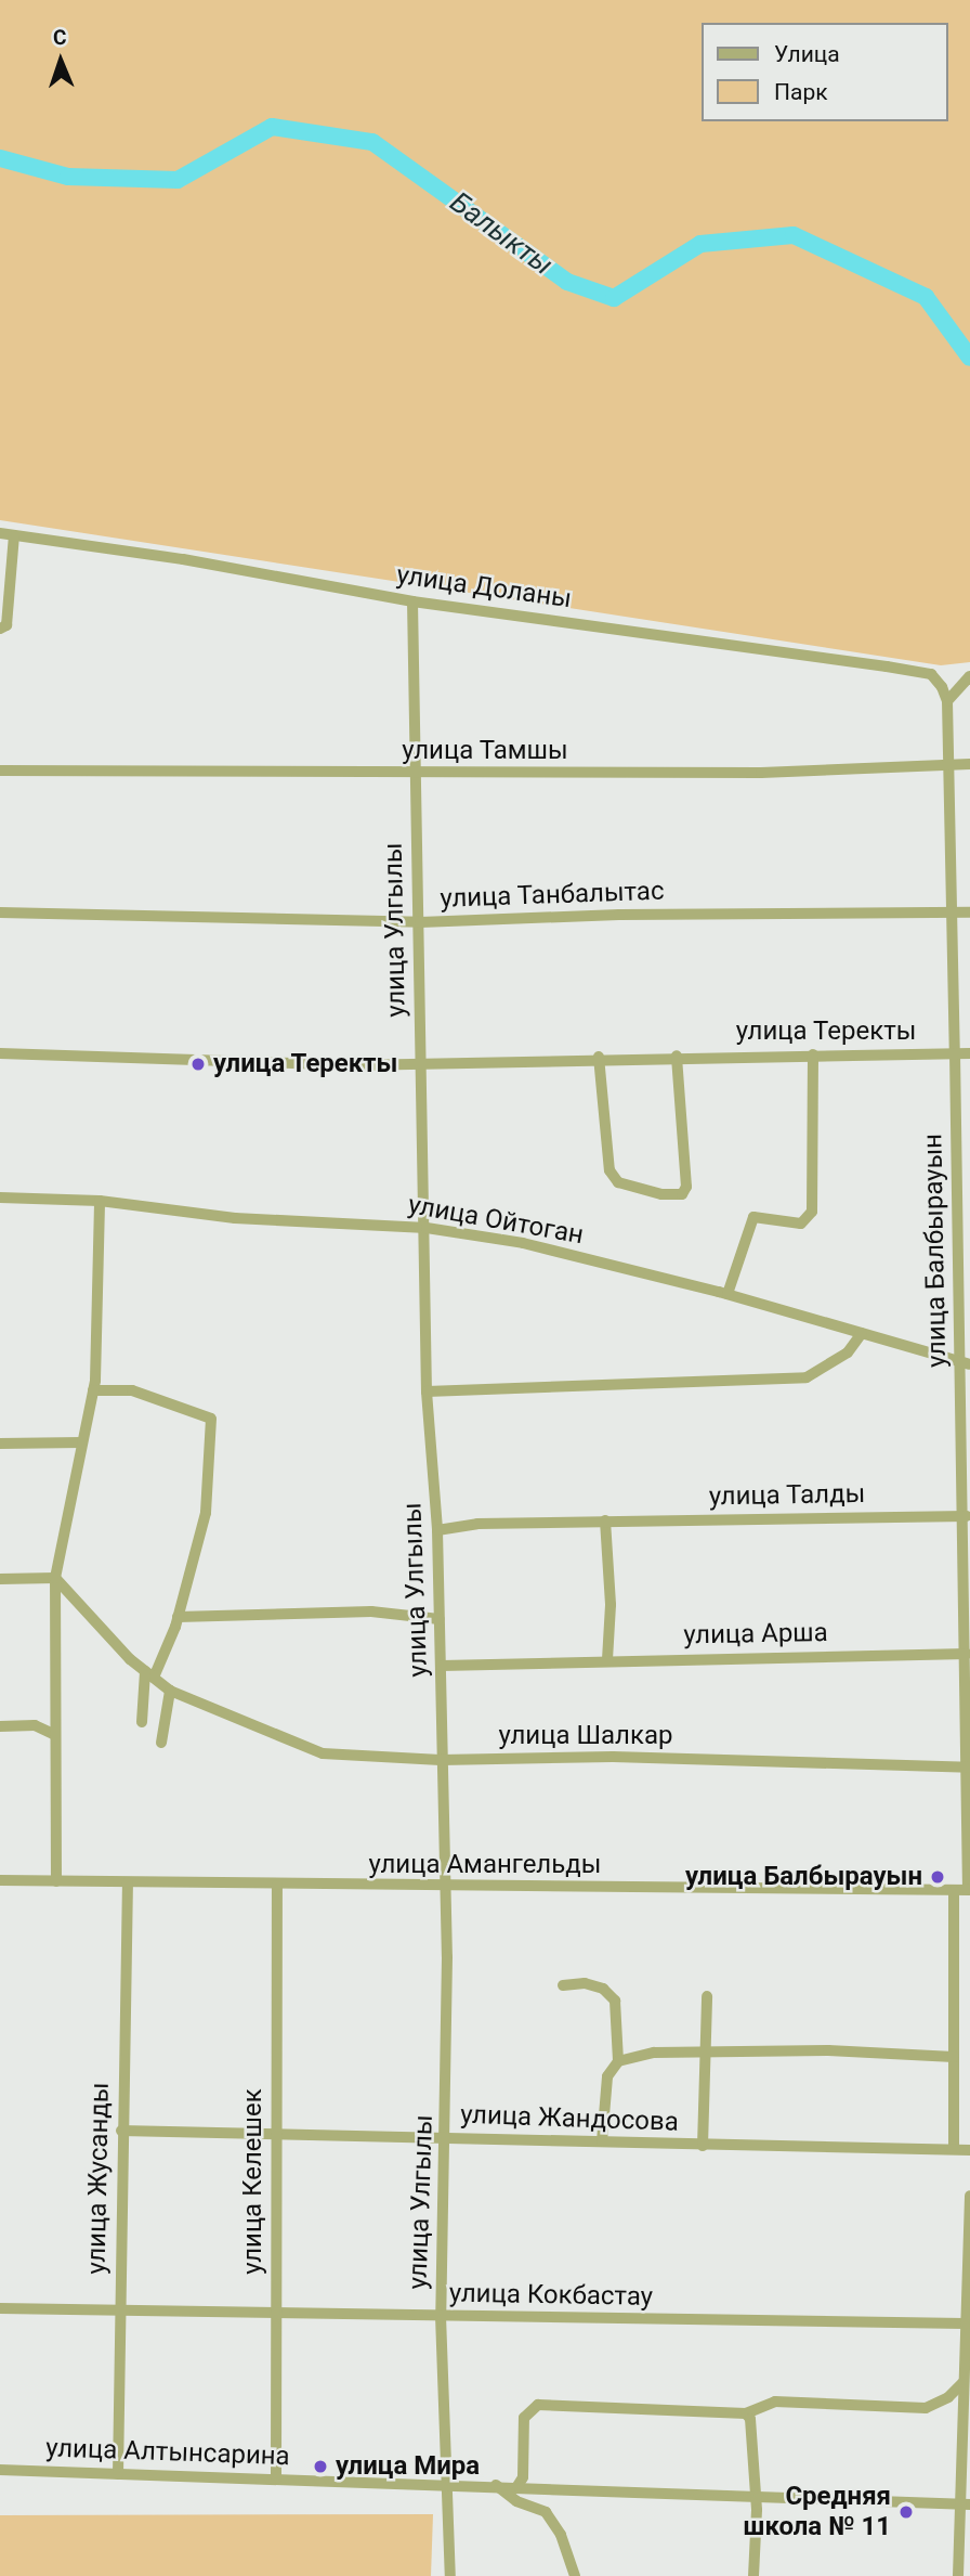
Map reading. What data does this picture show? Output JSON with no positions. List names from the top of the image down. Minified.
{"streets":{"street":["улица Доланы","улица Тамшы","улица Танбалытас","улица Улгылы","улица Теректы","улица Ойтоган","улица Балбырауын","улица Талды","улица Арша","улица Шалкар","улица Амангельды","улица Жандосова","улица Жусанды","улица Келешек","улица Кокбастау","улица Алтынсарина"]},"crossings":[["улица Доланы","улица Улгылы"],["улица Доланы","улица Балбырауын"],["улица Тамшы","улица Улгылы"],["улица Тамшы","улица Балбырауын"],["улица Танбалытас","улица Улгылы"],["улица Танбалытас","улица Балбырауын"],["улица Улгылы","улица Теректы"],["улица Улгылы","улица Ойтоган"],["улица Улгылы","улица Талды"],["улица Улгылы","улица Арша"],["улица Улгылы","улица Шалкар"],["улица Улгылы","улица Амангельды"],["улица Улгылы","улица Жандосова"],["улица Улгылы","улица Кокбастау"],["улица Улгылы","улица Алтынсарина"],["улица Теректы","улица Балбырауын"],["улица Ойтоган","улица Балбырауын"],["улица Балбырауын","улица Талды"],["улица Балбырауын","улица Арша"],["улица Балбырауын","улица Шалкар"],["улица Балбырауын","улица Амангельды"],["улица Амангельды","улица Жусанды"],["улица Амангельды","улица Келешек"],["улица Жандосова","улица Жусанды"],["улица Жандосова","улица Келешек"],["улица Жусанды","улица Кокбастау"],["улица Жусанды","улица Алтынсарина"],["улица Келешек","улица Кокбастау"],["улица Келешек","улица Алтынсарина"]],"water":["Балыкты"],"places":["улица Теректы","улица Балбырауын","улица Мира","Средняя школа № 11"],"legend":["Улица","Парк"],"north":"top"}
